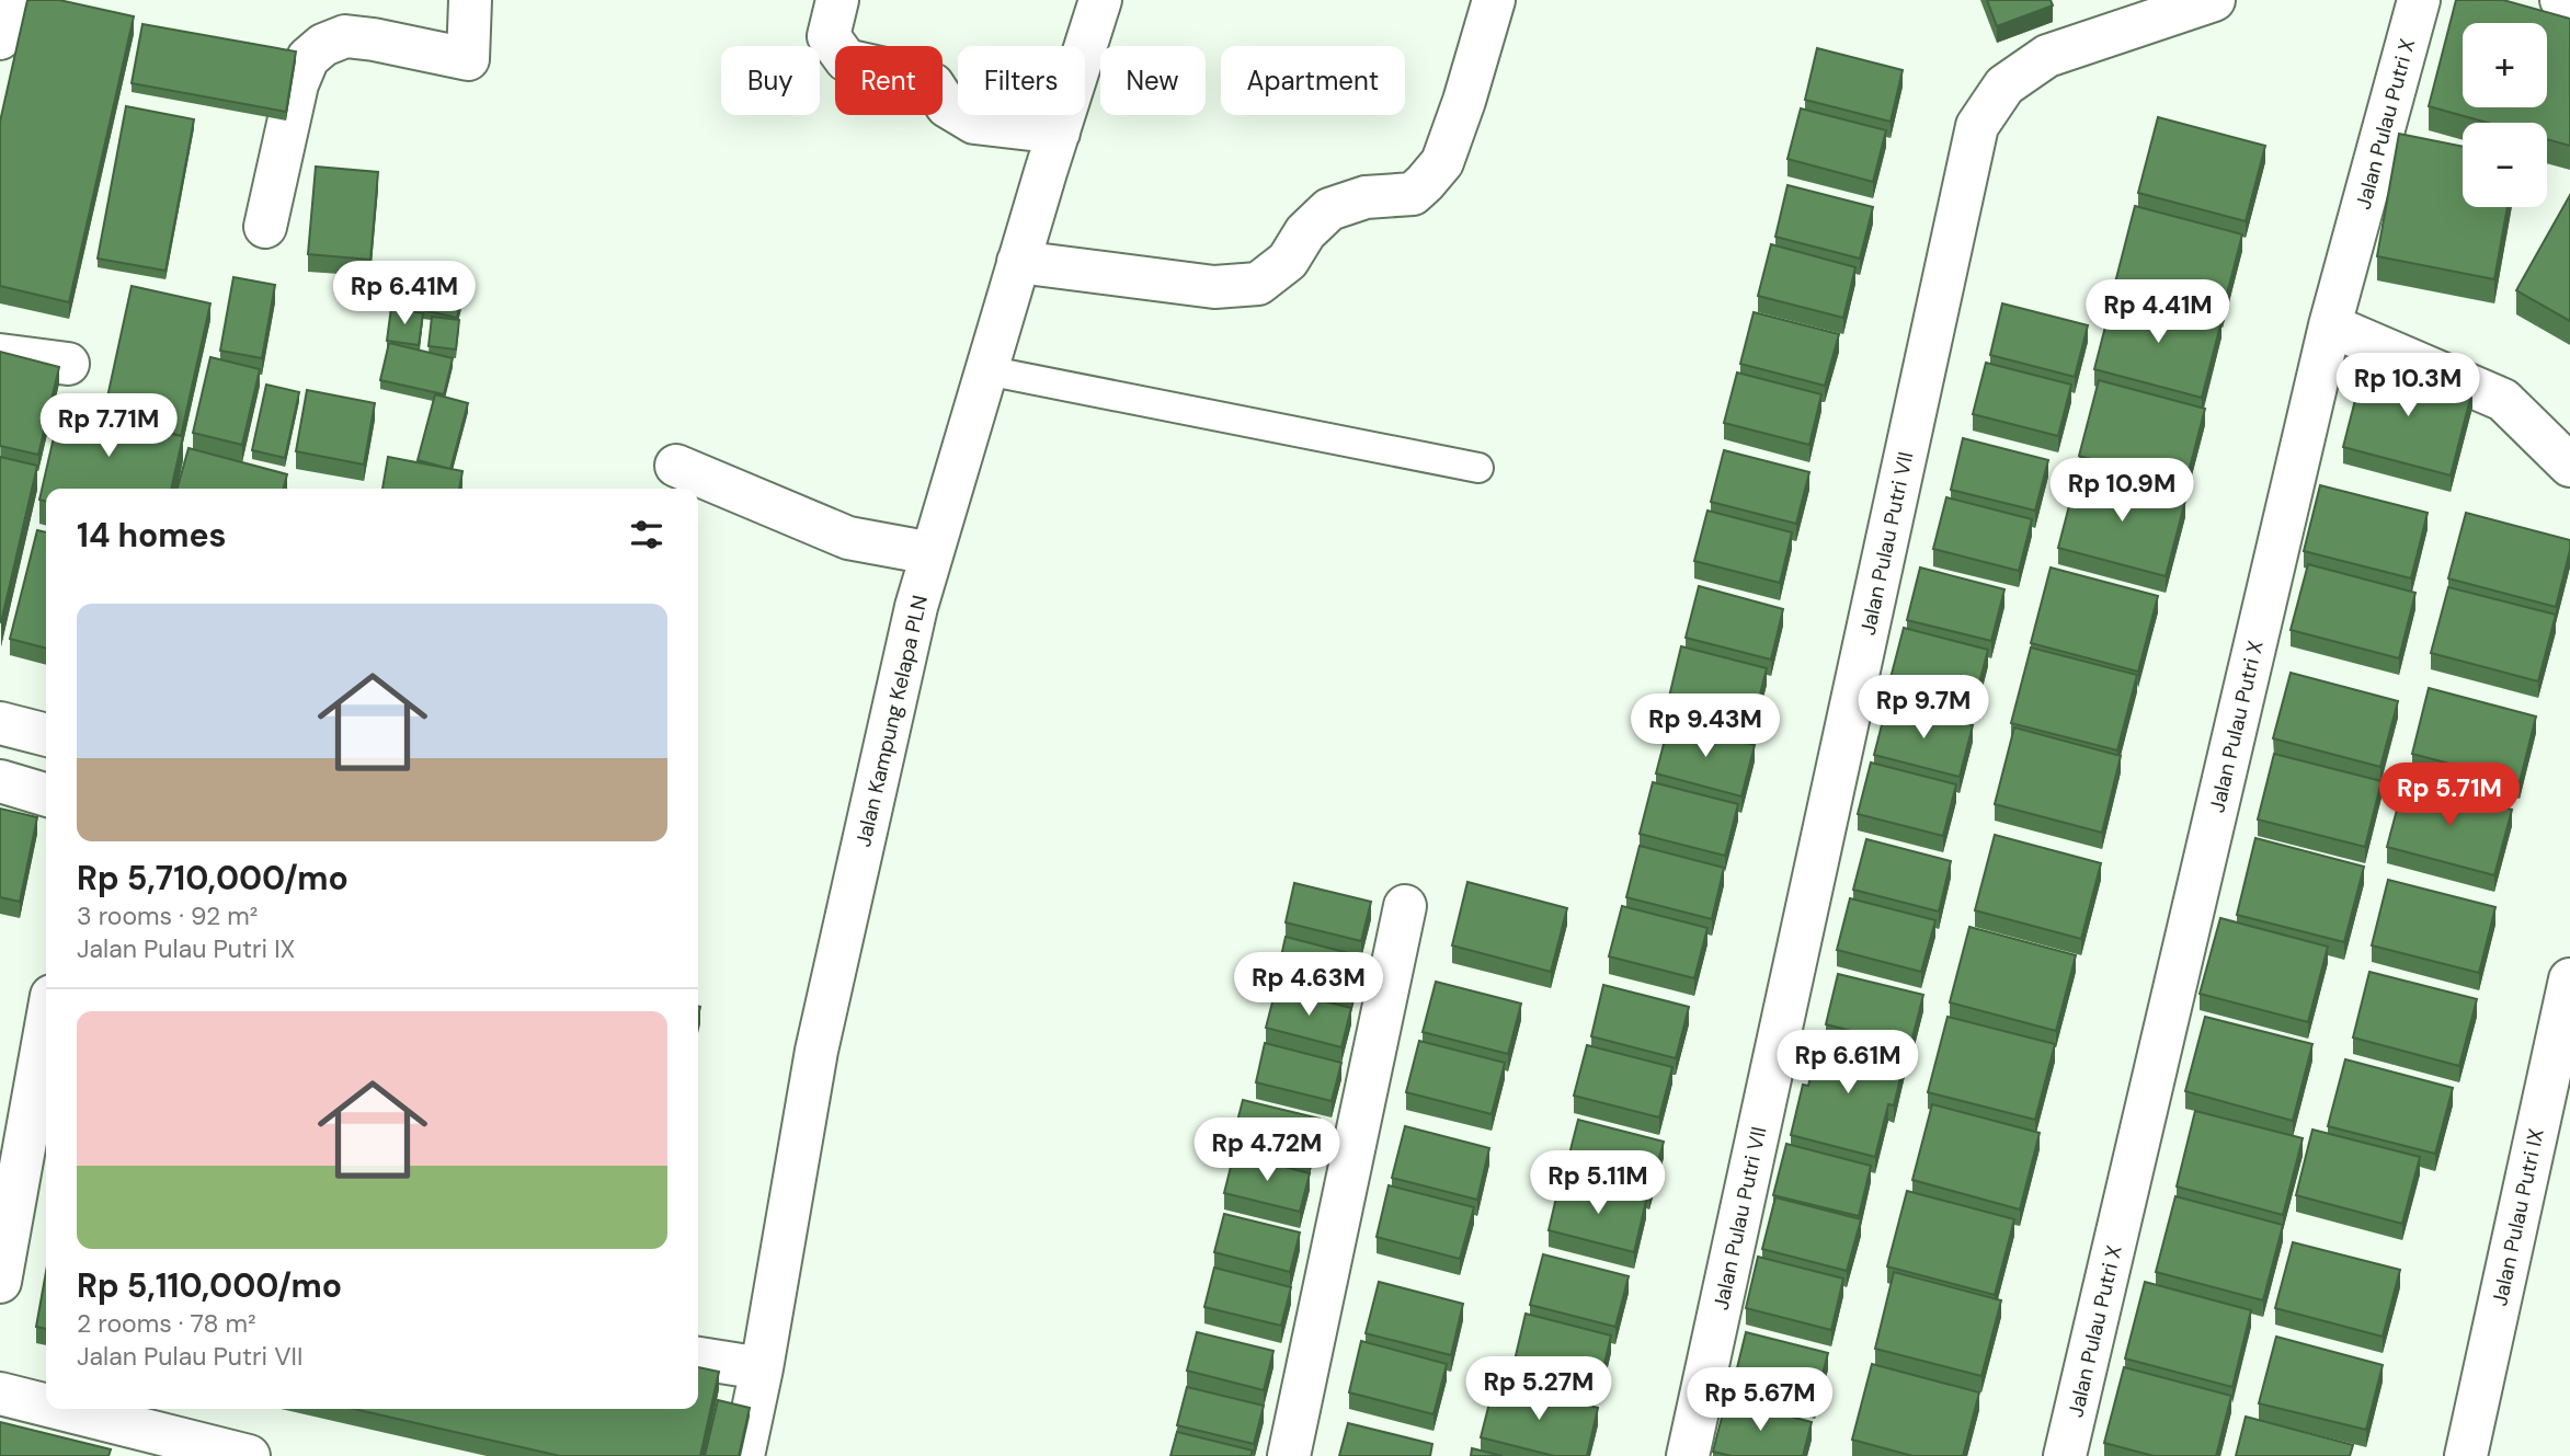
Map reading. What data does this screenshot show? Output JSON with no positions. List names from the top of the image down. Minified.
{"streets":{"street":["Jalan Pulau Putri X","Jalan Pulau Putri VII","Jalan Kampung Kelapa PLN","Jalan Pulau Putri IX"]},"page":{"map_buttons":["+","−"],"chip":["Buy","Rent","Filters","New","Apartment"],"price":["Rp 6.41M","Rp 4.41M","Rp 10.3M","Rp 7.71M","Rp 10.9M","Rp 9.7M","Rp 9.43M","Rp 5.71M","Rp 4.63M","Rp 6.61M","Rp 4.72M","Rp 5.11M","Rp 5.27M","Rp 5.67M"],"heading":"14 homes","list":[{"name":"Rp 5,710,000/mo","note":"3 rooms · 92 m² · Jalan Pulau Putri IX"},{"name":"Rp 5,110,000/mo","note":"2 rooms · 78 m² · Jalan Pulau Putri VII"}]}}
